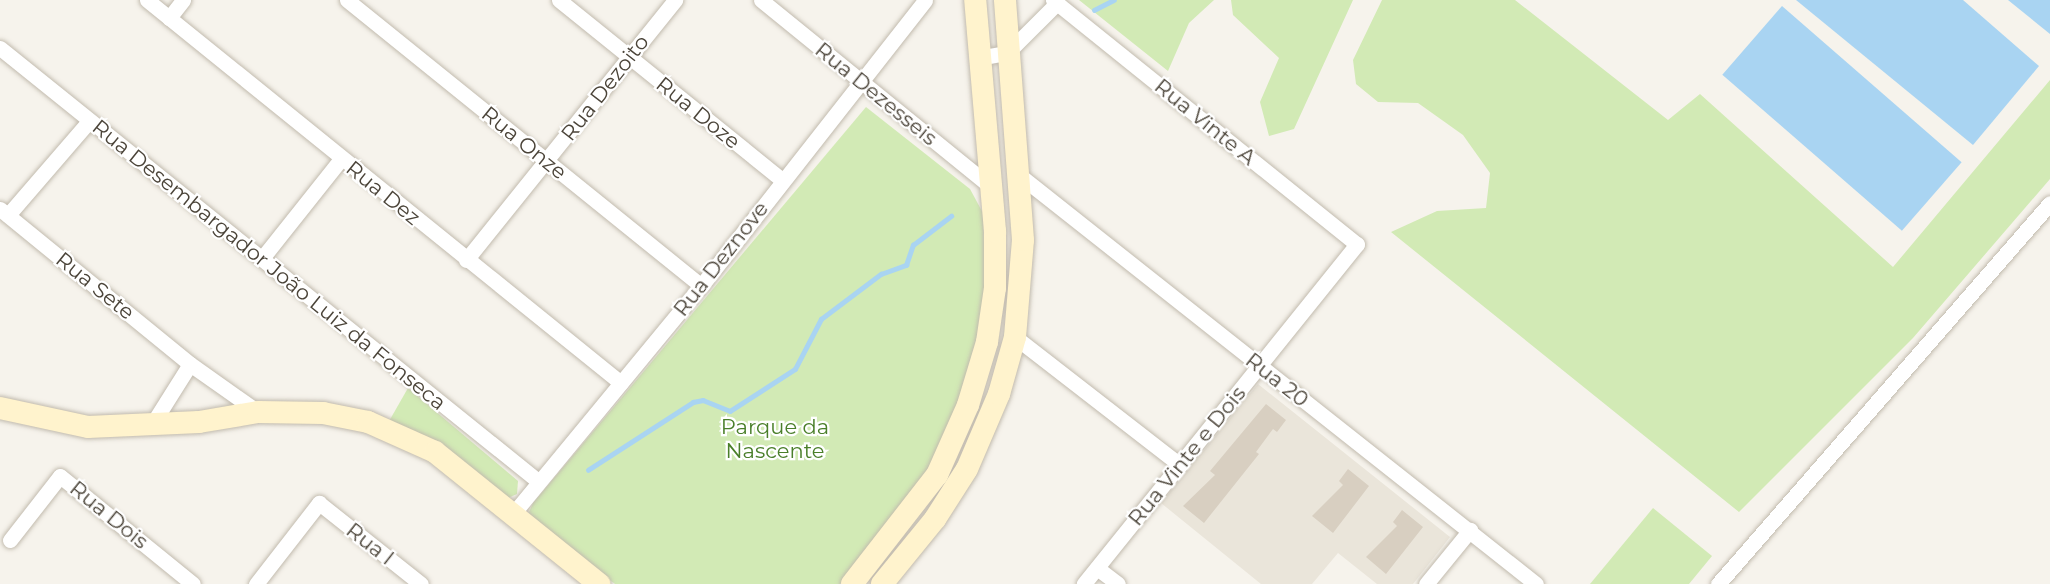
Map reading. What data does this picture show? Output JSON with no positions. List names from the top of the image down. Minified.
{"streets":{"street":["Rua Dezoito","Rua Dezesseis","Rua Doze","Rua Vinte A","Rua Onze","Rua Dez","Rua Deznove","Rua Desembargador João Luiz da Fonseca","Rua Sete","Rua 20","Rua Vinte e Dois","Rua Dois","Rua I"]},"crossings":[["Rua Dezoito","Rua Doze"],["Rua Dezoito","Rua Onze"],["Rua Dezoito","Rua Dez"],["Rua Dezesseis","Rua Deznove"],["Rua Doze","Rua Deznove"],["Rua Vinte A","Rua Vinte e Dois"],["Rua Onze","Rua Deznove"],["Rua Dez","Rua Deznove"],["Rua Deznove","Rua Desembargador João Luiz da Fonseca"],["Rua 20","Rua Vinte e Dois"]],"parks":["Parque da Nascente"]}
